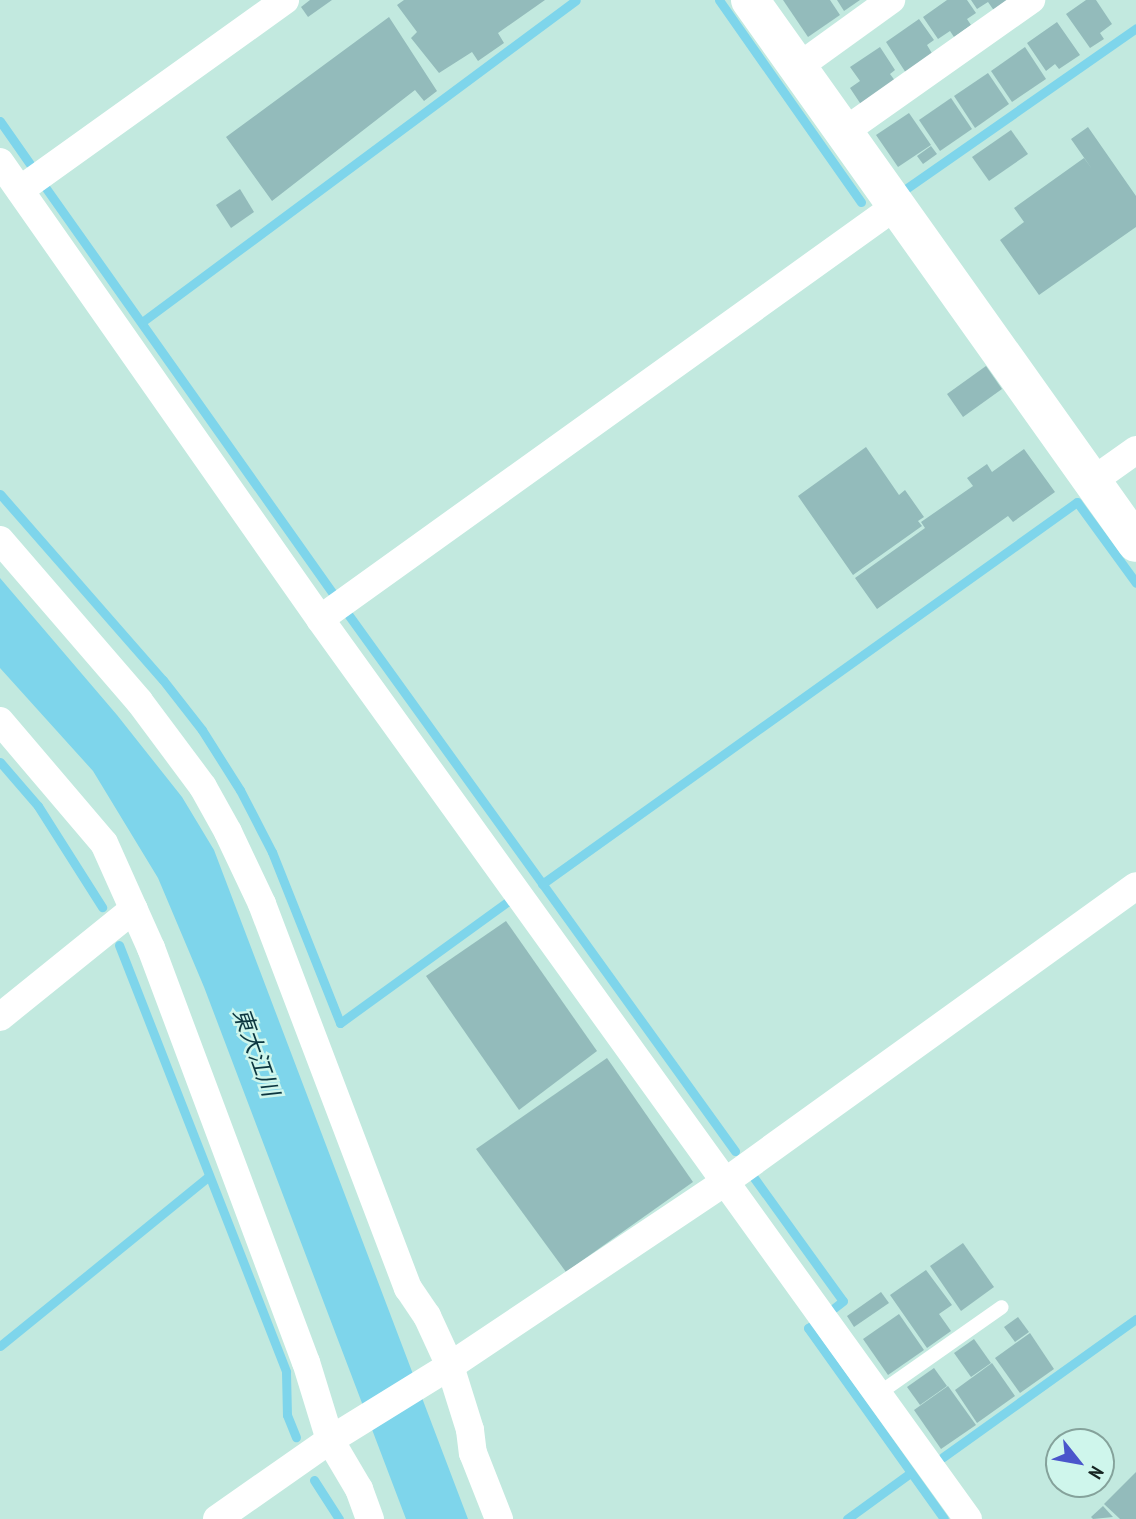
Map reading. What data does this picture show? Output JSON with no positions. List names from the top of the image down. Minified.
{"water":["東大江川"],"north":"bottom right"}
